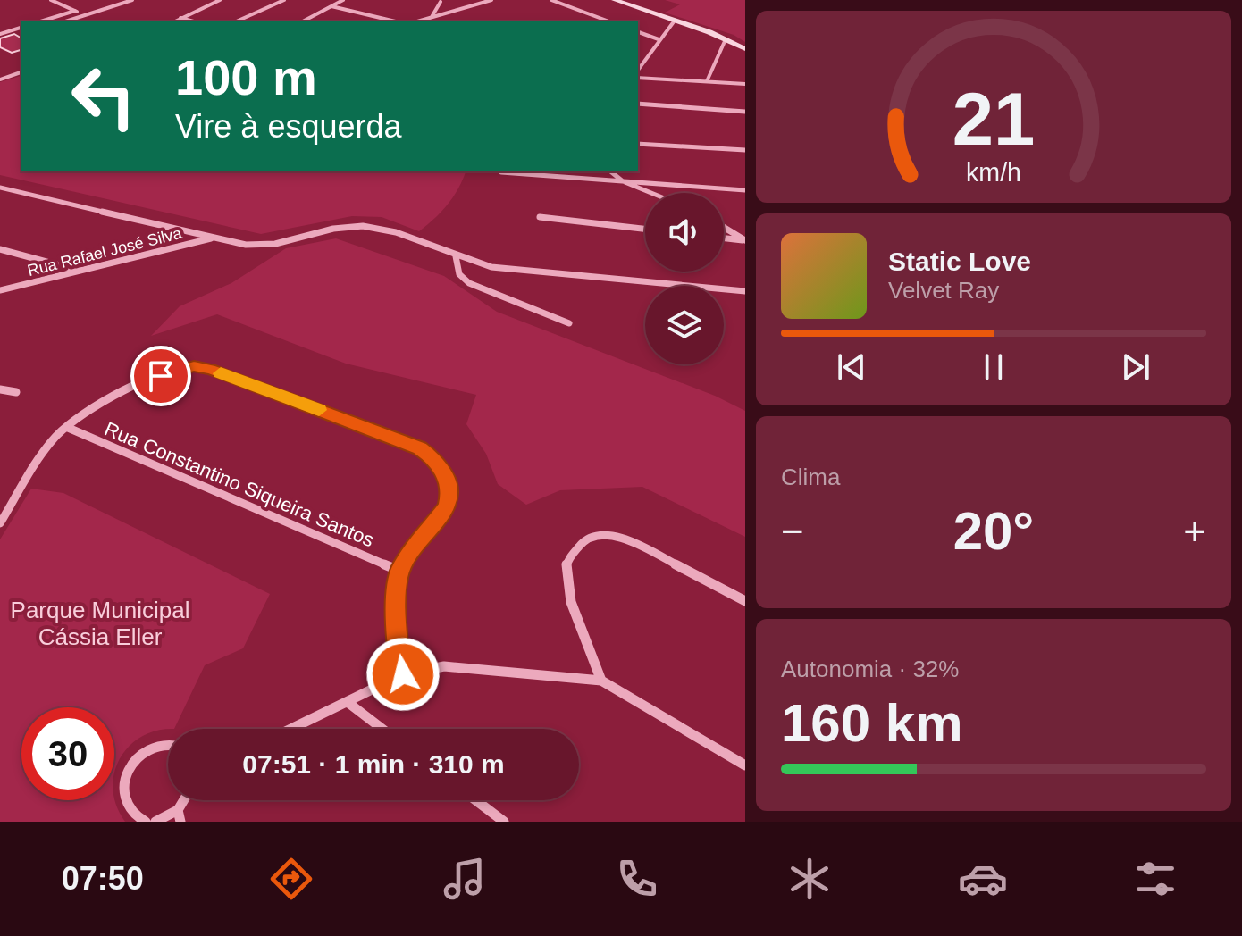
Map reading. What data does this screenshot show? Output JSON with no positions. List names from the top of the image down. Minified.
{"streets":{"street":["Rua Rafael José Silva","Rua Constantino Siqueira Santos"]},"parks":["Parque Municipal Cássia Eller"],"page":{"turn":["100 m","Vire à esquerda"],"song":["Static Love","Velvet Ray"],"tile":["Clima",["Autonomia · 32%","160 km"]],"heat":["−","20°","+"],"limit":"30","trip":"07:51 · 1 min · 310 m","tabs":"07:50","gauge":["21","km/h"]}}
